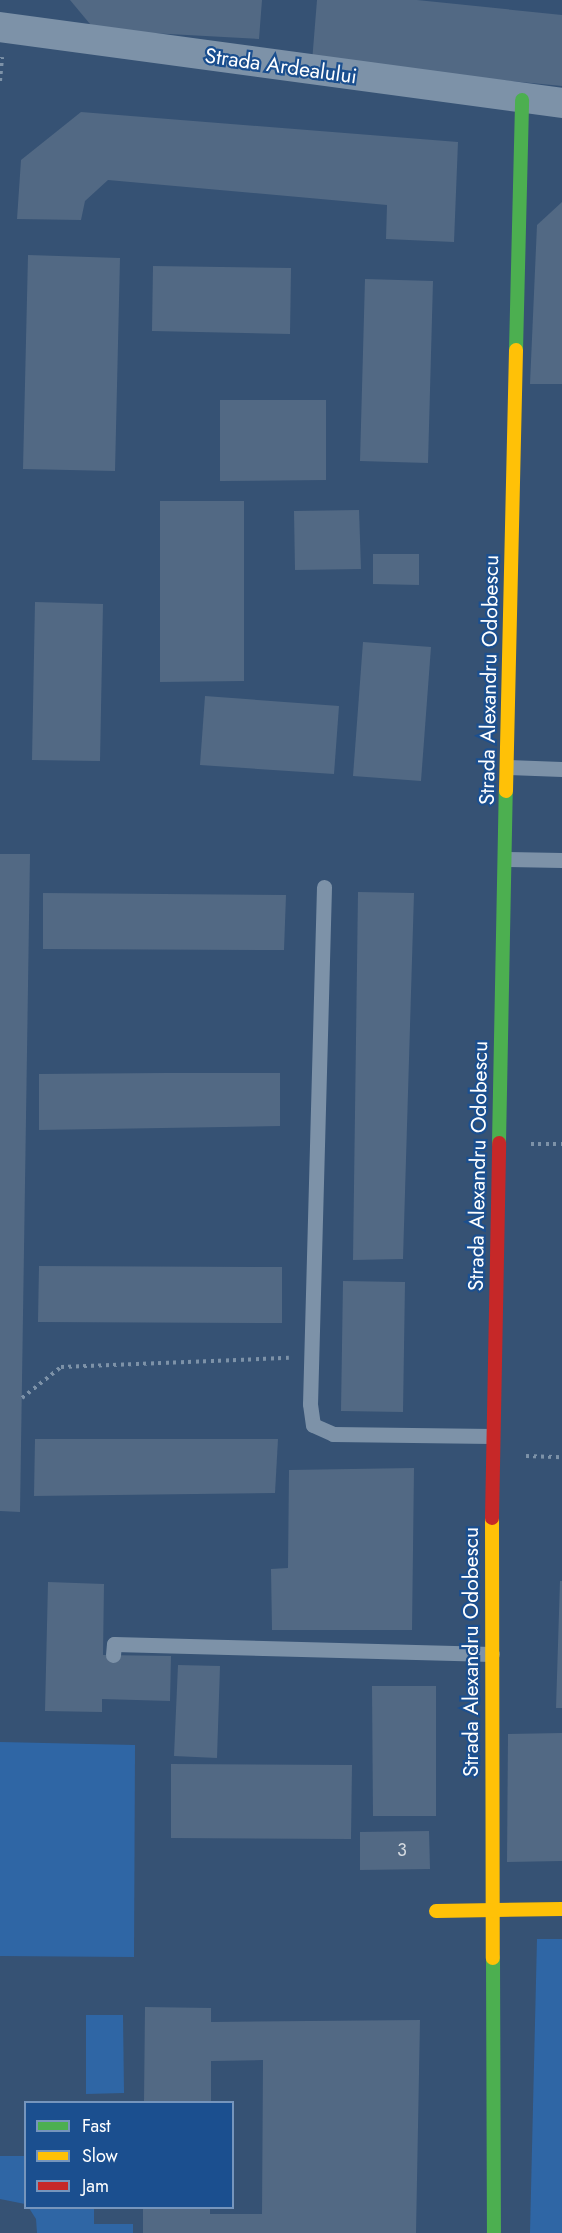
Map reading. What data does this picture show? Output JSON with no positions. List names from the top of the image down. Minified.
{"streets":{"street":["Strada Ardealului","Strada Alexandru Odobescu"]},"crossings":[["Strada Ardealului","Strada Alexandru Odobescu"]],"house_numbers":["3"],"legend":["Fast","Slow","Jam"]}
